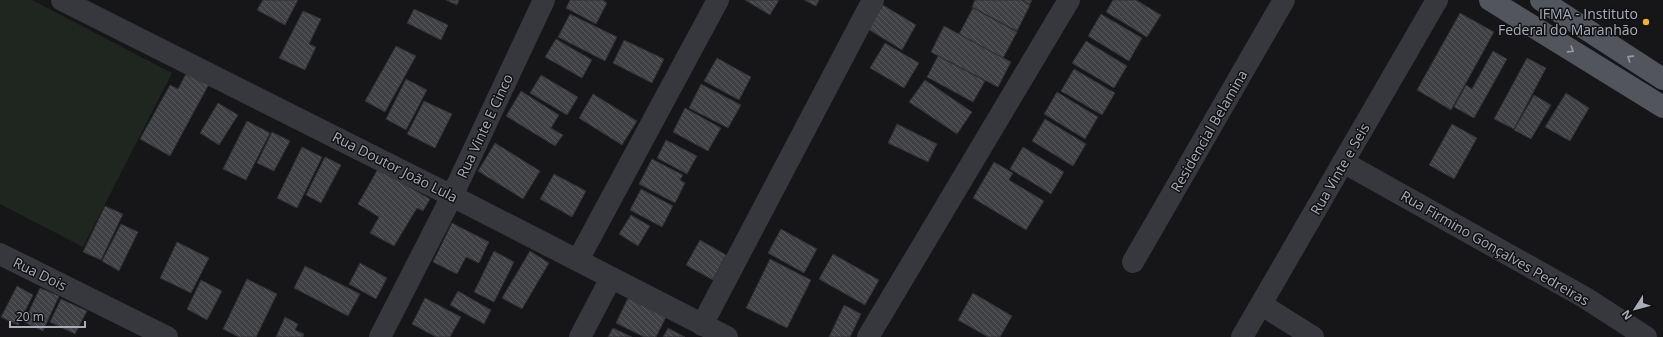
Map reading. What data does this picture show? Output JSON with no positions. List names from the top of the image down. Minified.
{"streets":{"street":["Rua Vinte E Cinco","Residencial Belamina","Rua Doutor João Lula","Rua Vinte e Seis","Rua Firmino Gonçalves Pedreiras","Rua Dois"]},"crossings":[["Rua Vinte E Cinco","Rua Doutor João Lula"],["Rua Vinte e Seis","Rua Firmino Gonçalves Pedreiras"]],"places":["IFMA - Instituto Federal do Maranhão"],"scale_bar":"20 m","north":"bottom left"}
